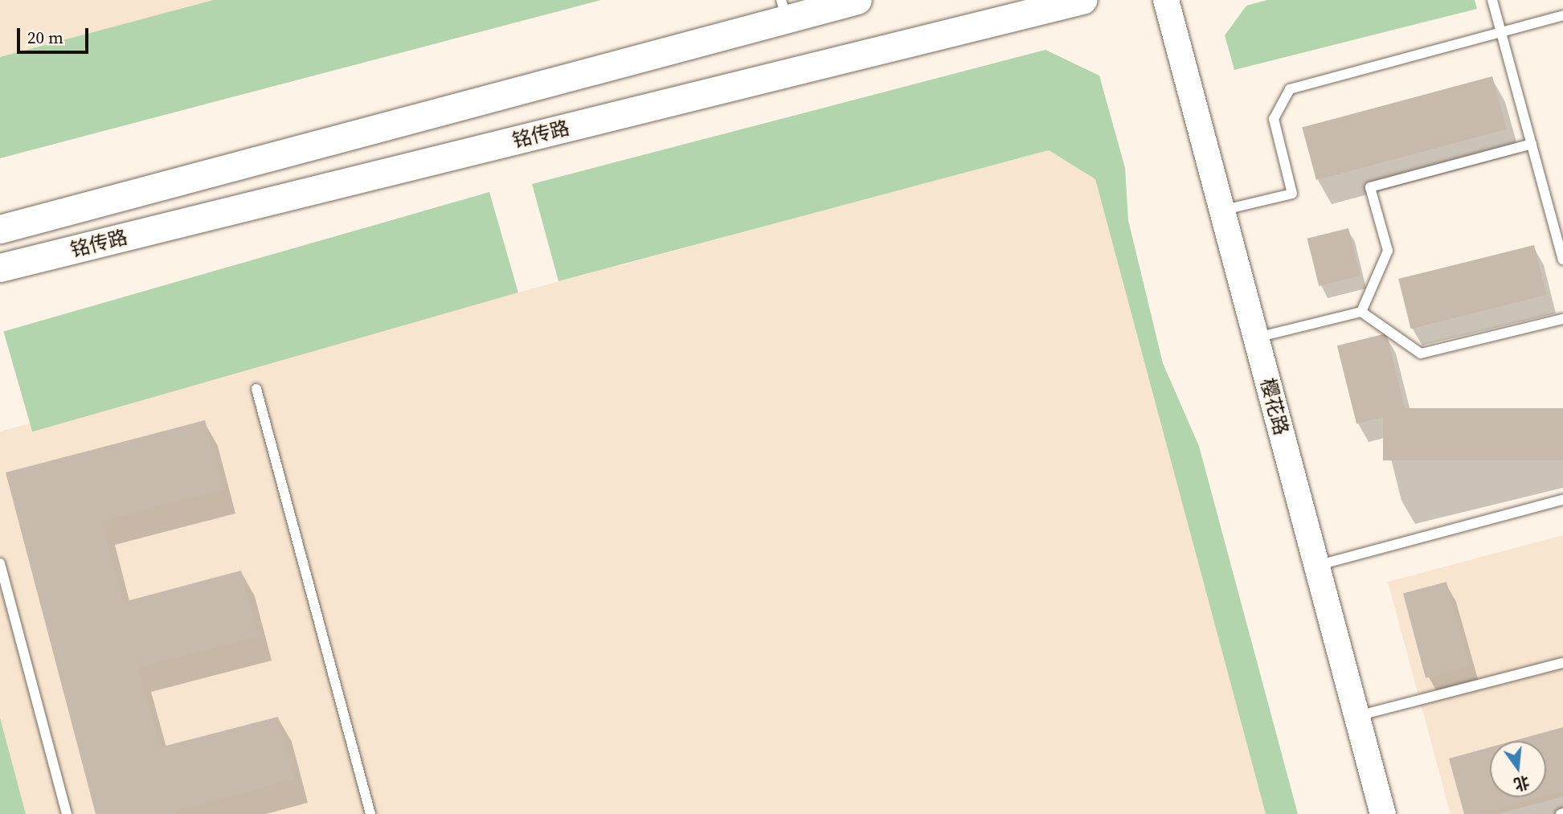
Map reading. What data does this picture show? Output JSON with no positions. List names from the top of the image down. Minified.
{"streets":{"main road":["铭传路"],"street":["樱花路"]},"scale_bar":"20 m","north":"bottom"}
